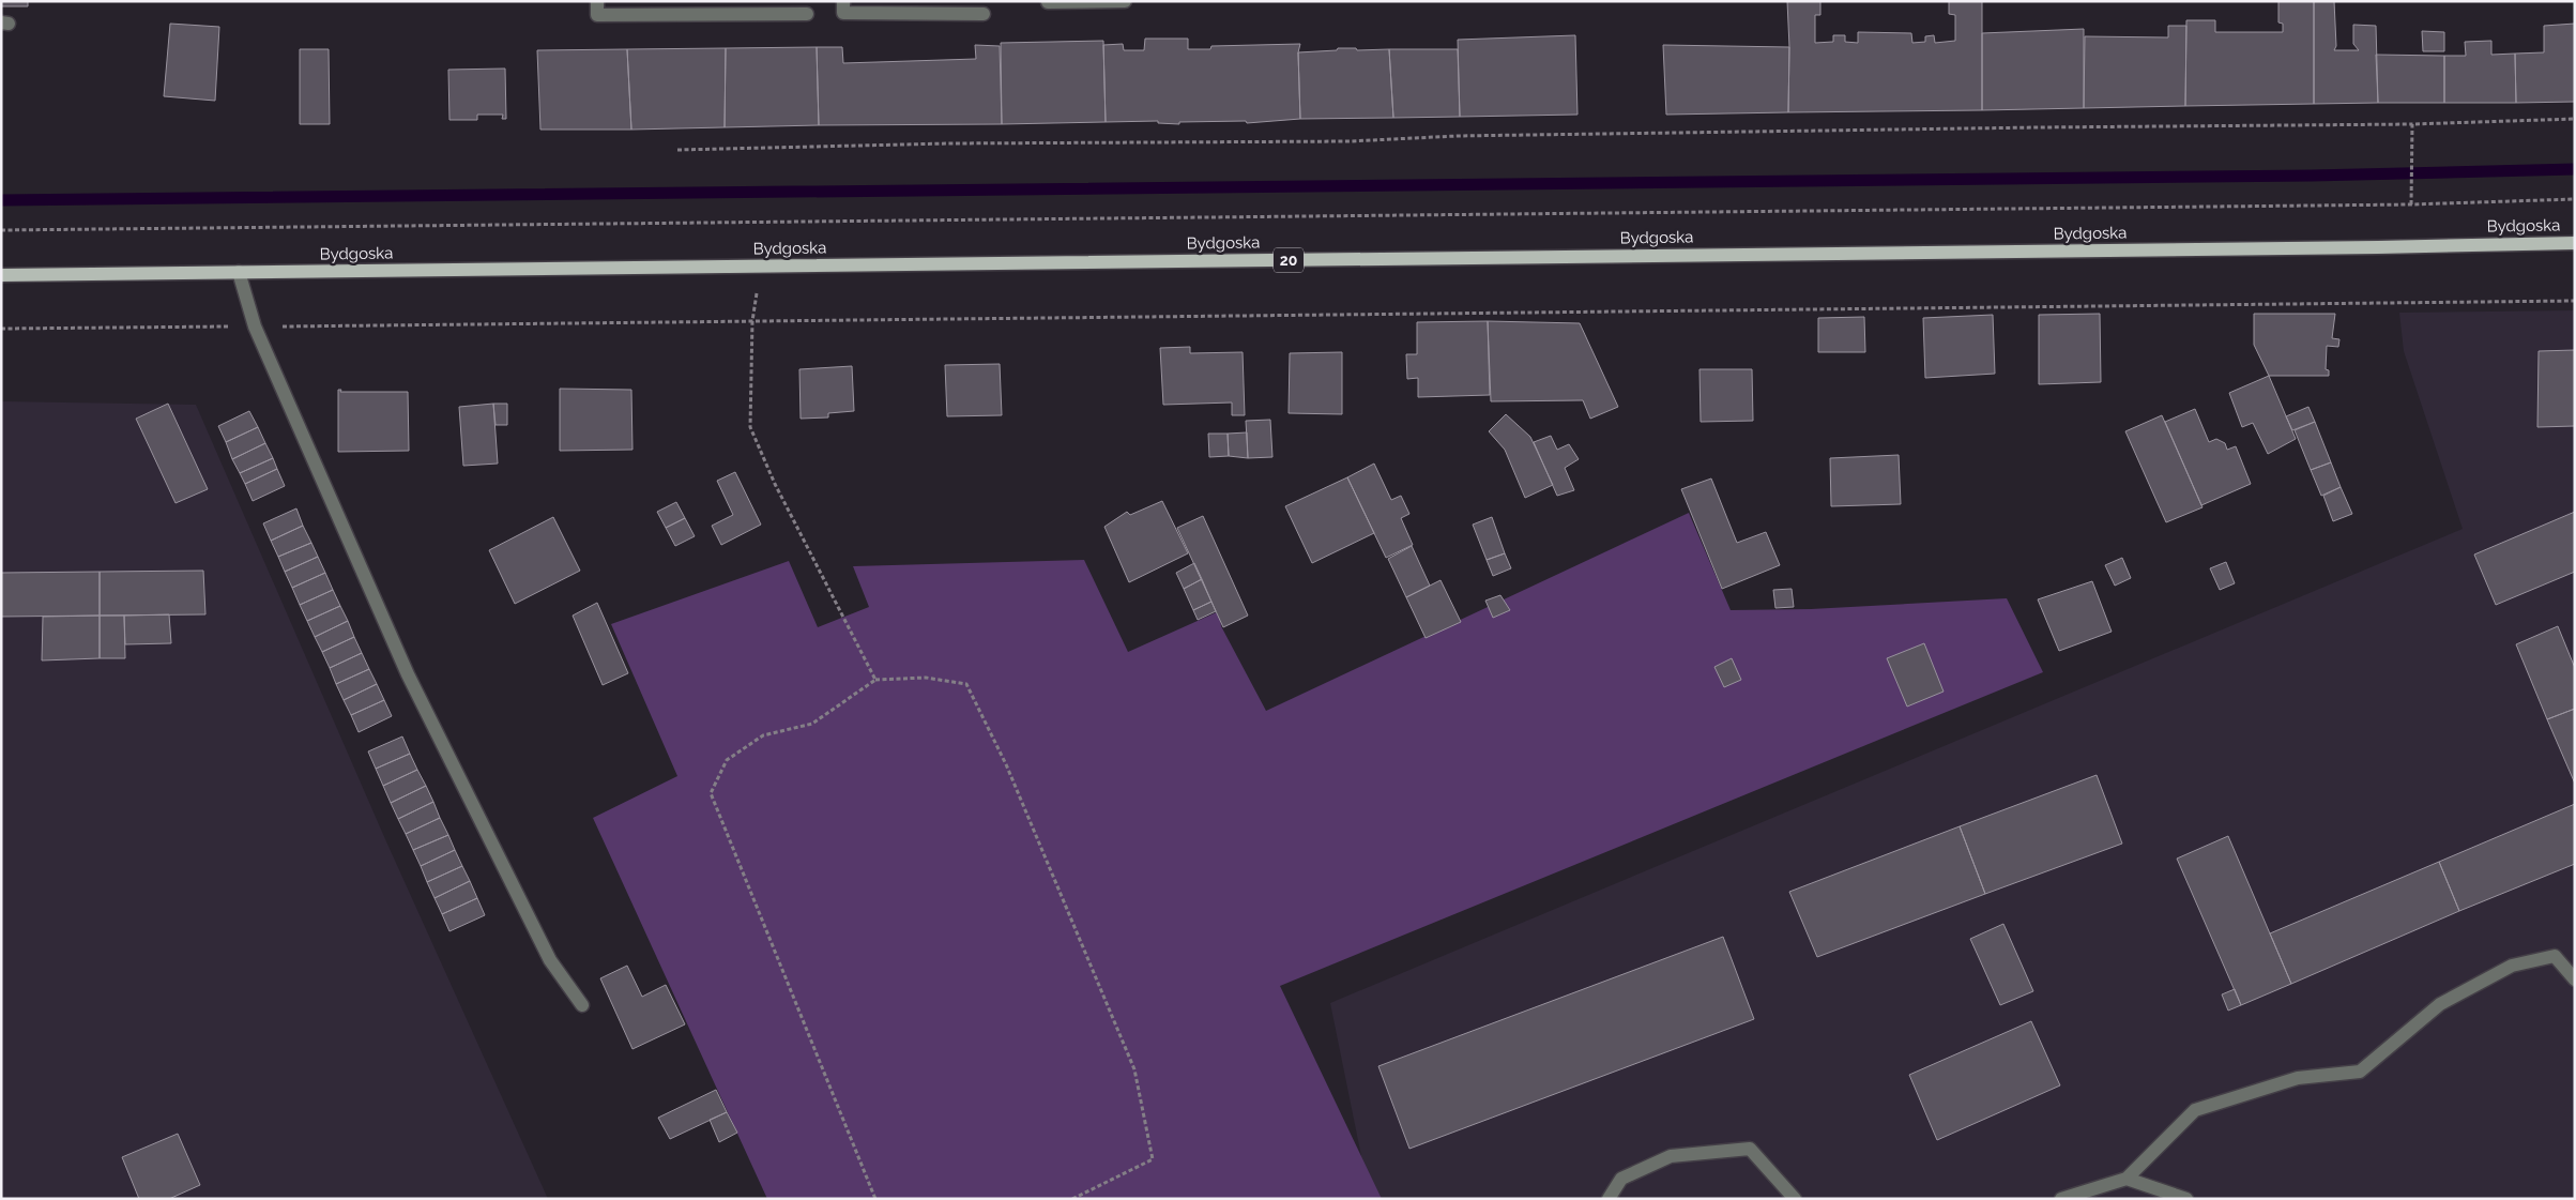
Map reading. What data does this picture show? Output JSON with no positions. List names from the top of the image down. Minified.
{"streets":{"main road":["Bydgoska","20"]}}
